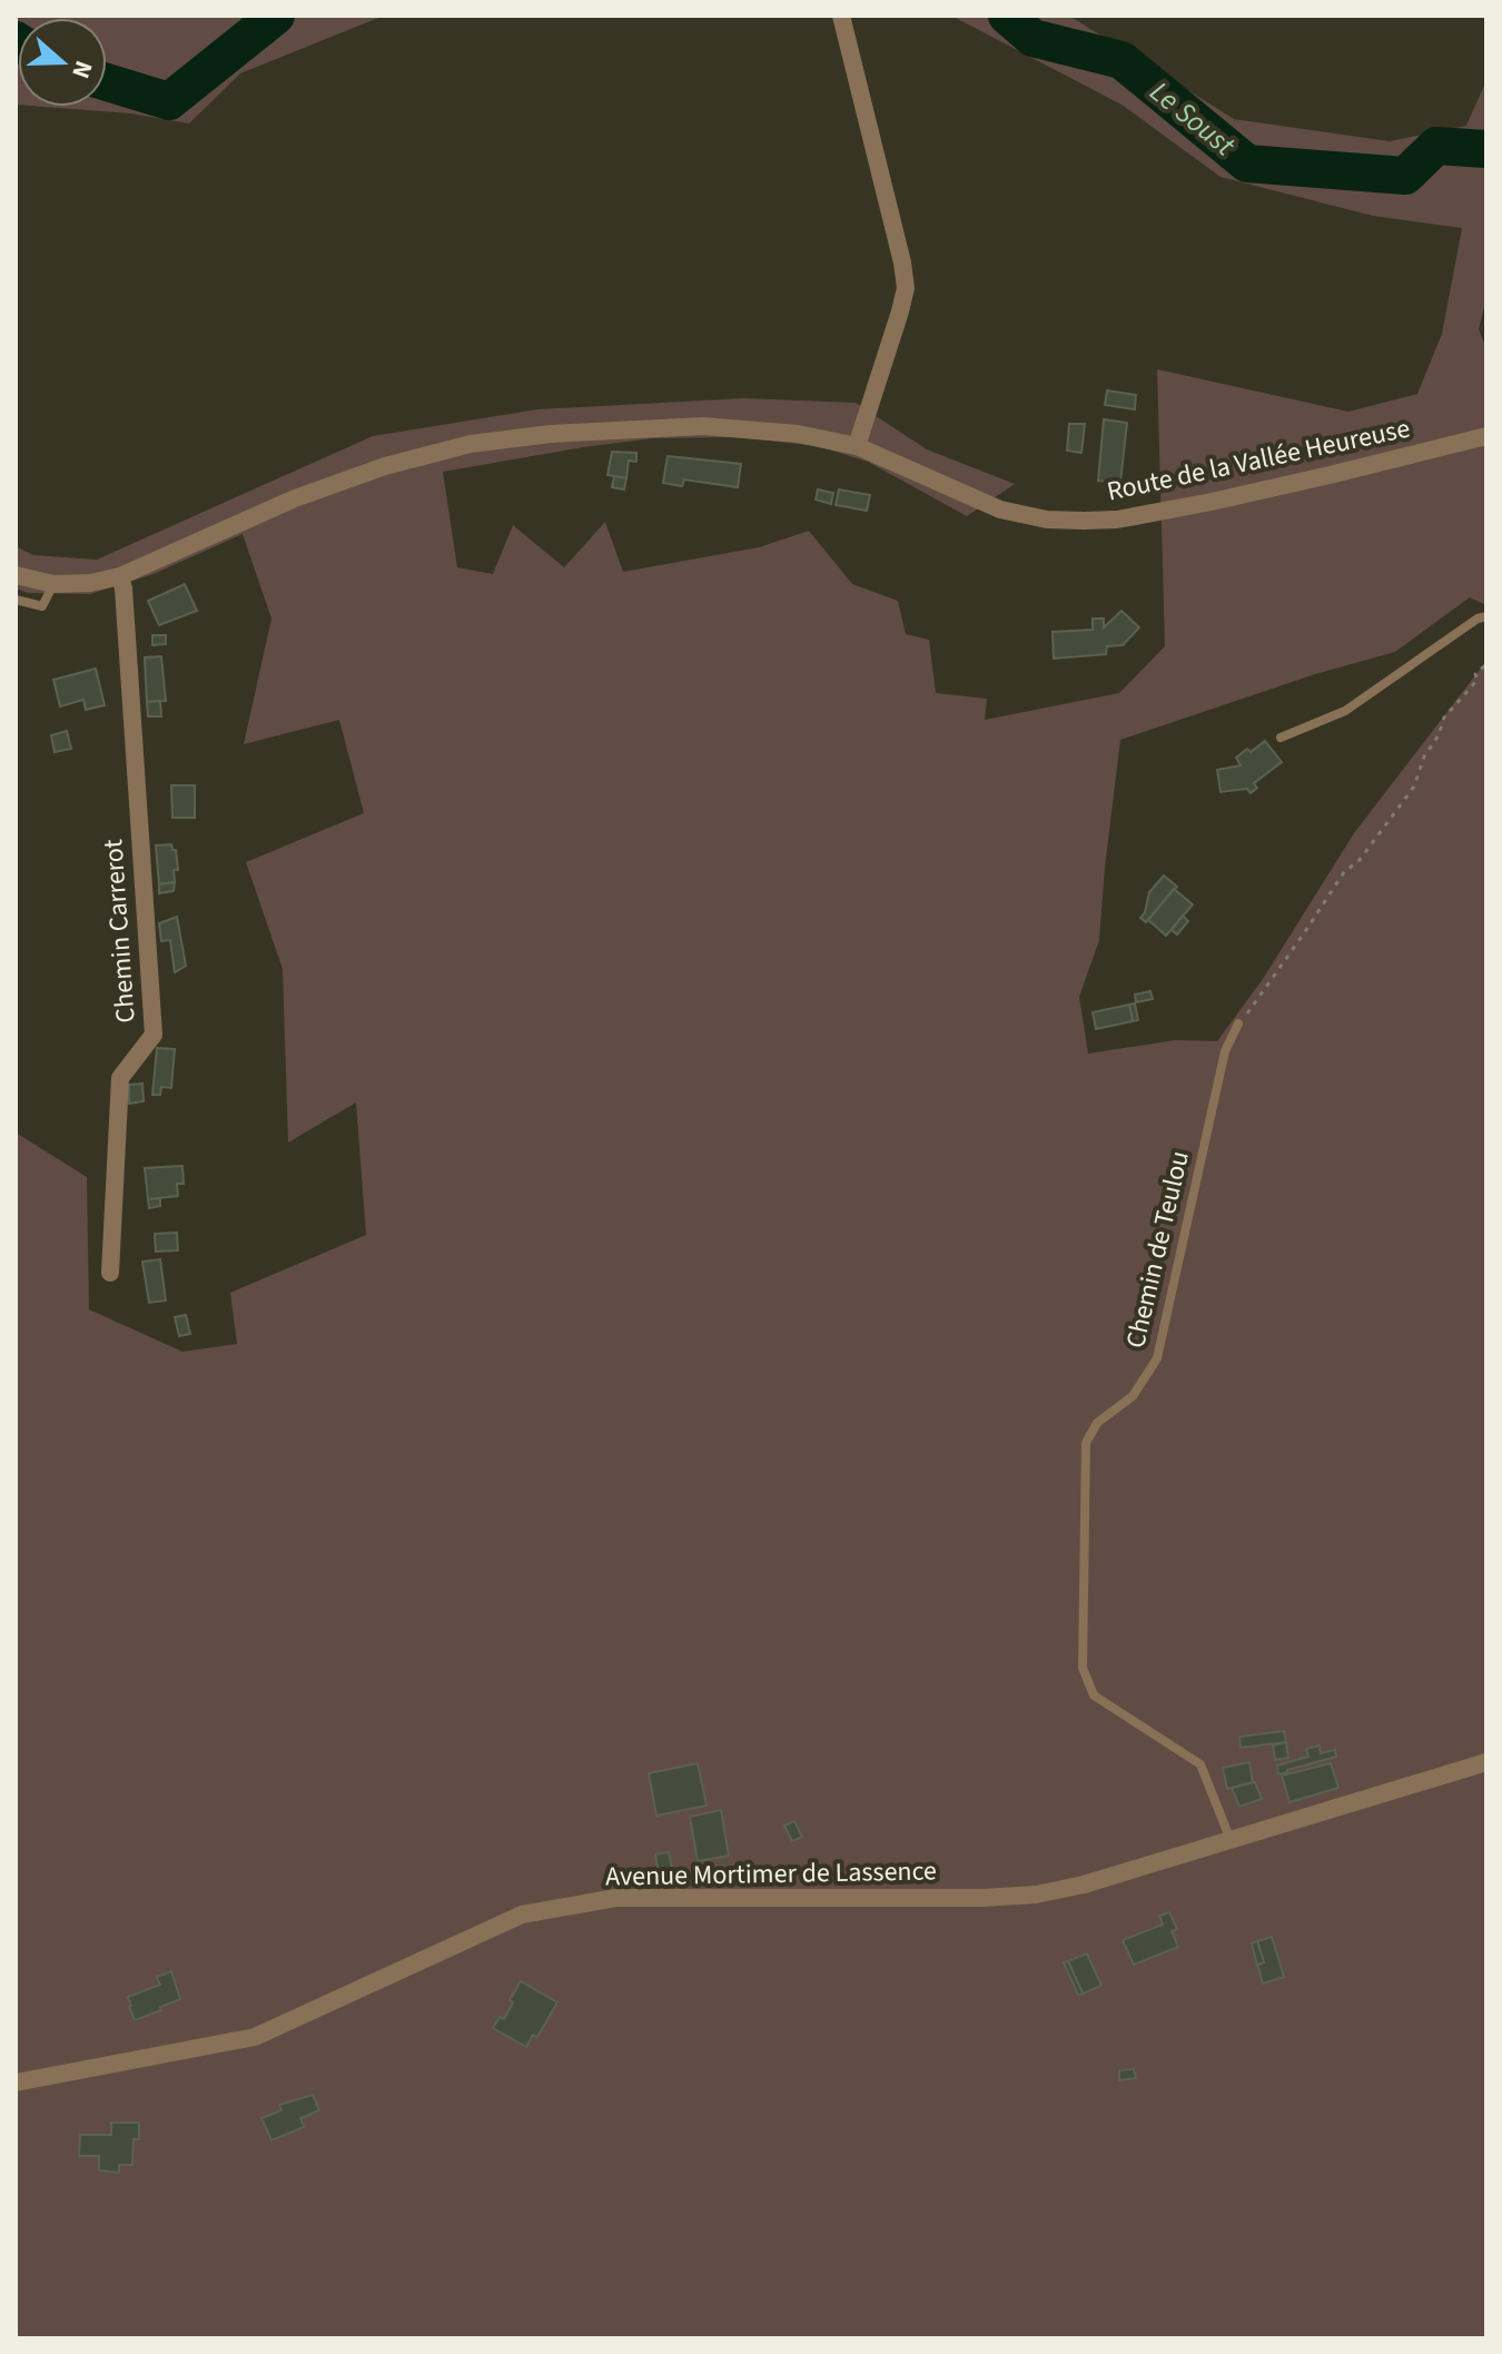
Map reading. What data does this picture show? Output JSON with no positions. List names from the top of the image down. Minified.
{"streets":{"street":["Route de la Vallée Heureuse","Chemin Carrerot","Avenue Mortimer de Lassence"],"lane":["Chemin de Teulou"]},"crossings":[["Route de la Vallée Heureuse","Chemin Carrerot"],["Chemin de Teulou","Avenue Mortimer de Lassence"]],"water":["Le Soust"],"north":"right"}
